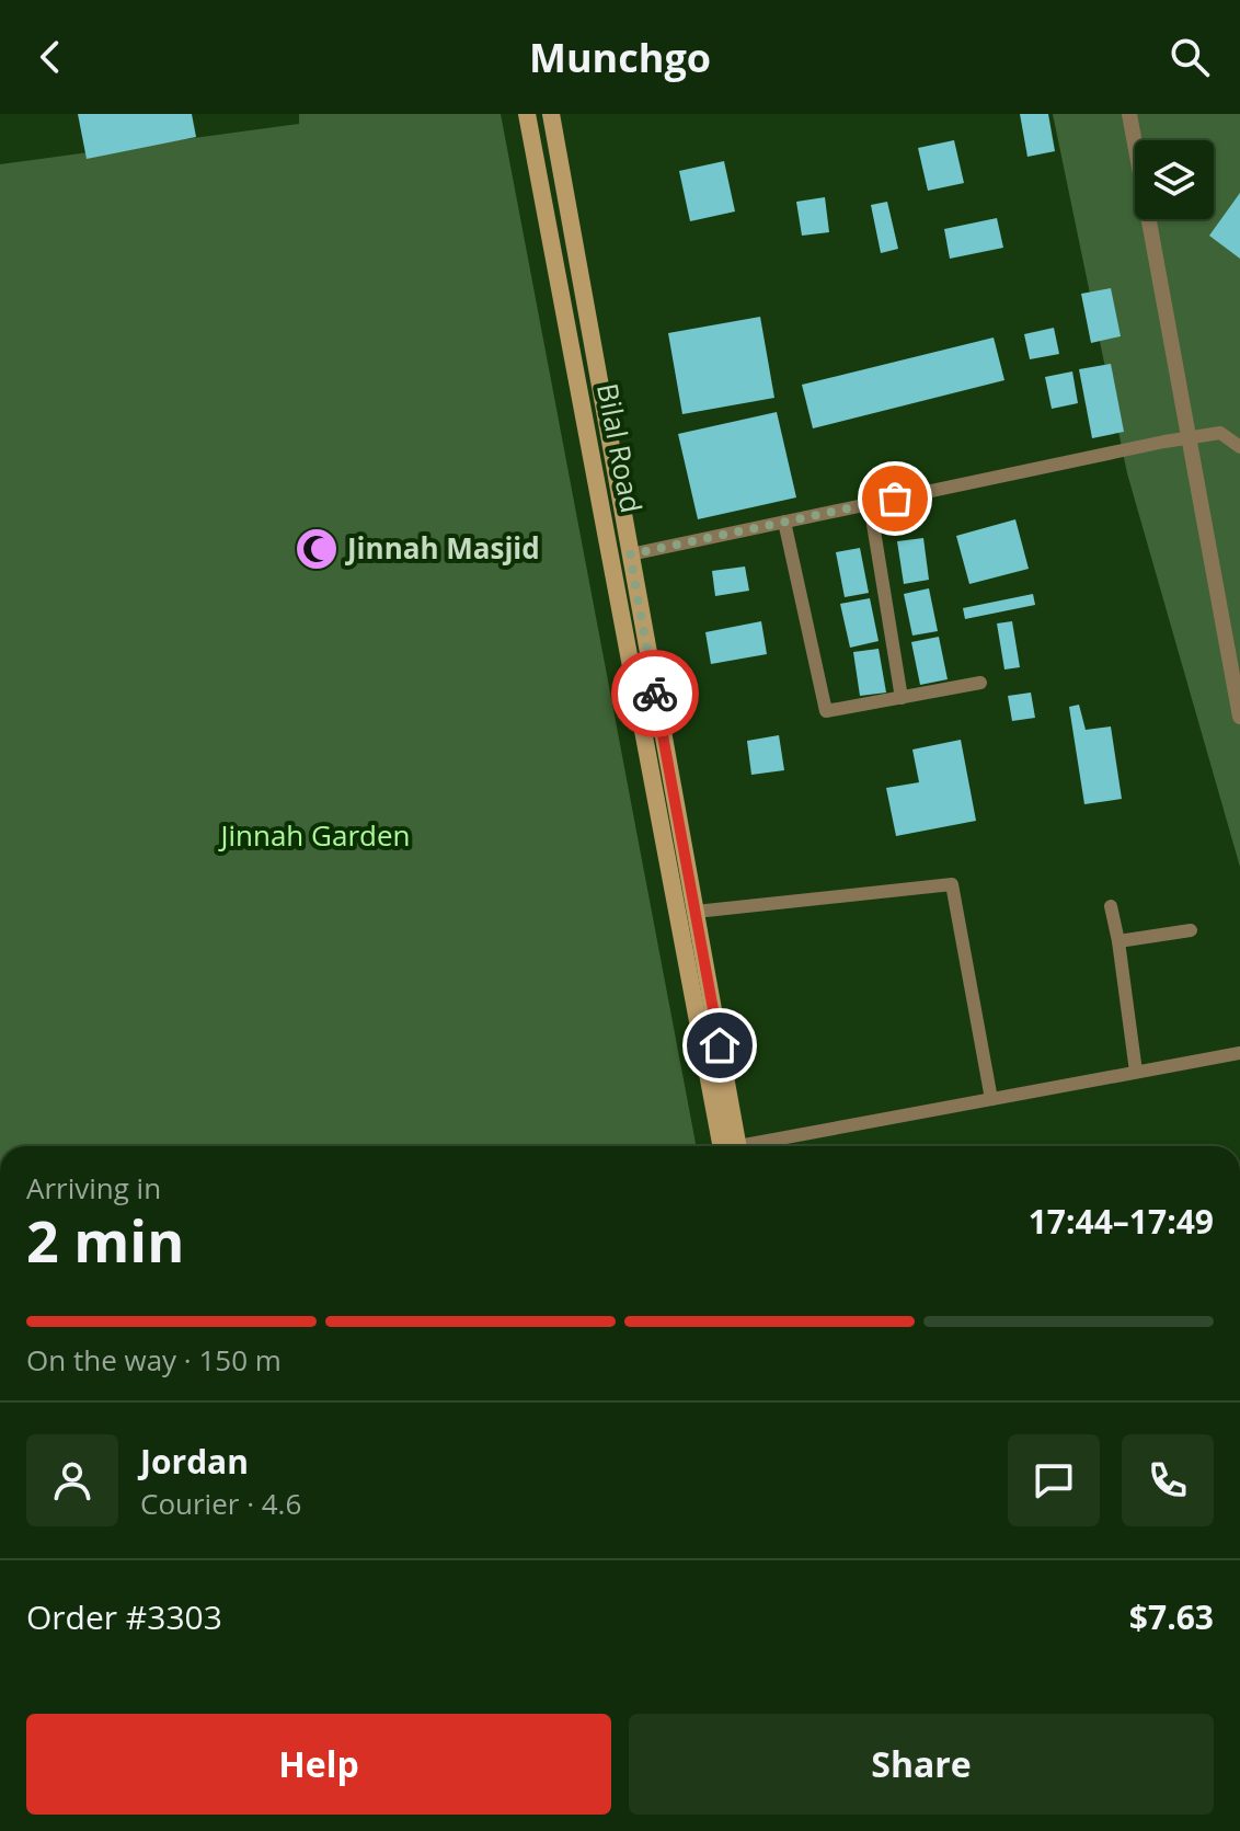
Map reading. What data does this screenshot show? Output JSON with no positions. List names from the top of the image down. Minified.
{"streets":{"main road":["Bilal Road"]},"parks":["Jinnah Garden"],"places":{"mosque":["Jinnah Masjid"]},"page":{"header":"Munchgo","heading":["2 min","Arriving in","17:44–17:49"],"panel":["Jordan","Courier · 4.6","Order #3303","$7.63"],"bar":"On the way · 150 m","buttons":["Help","Share"]}}
